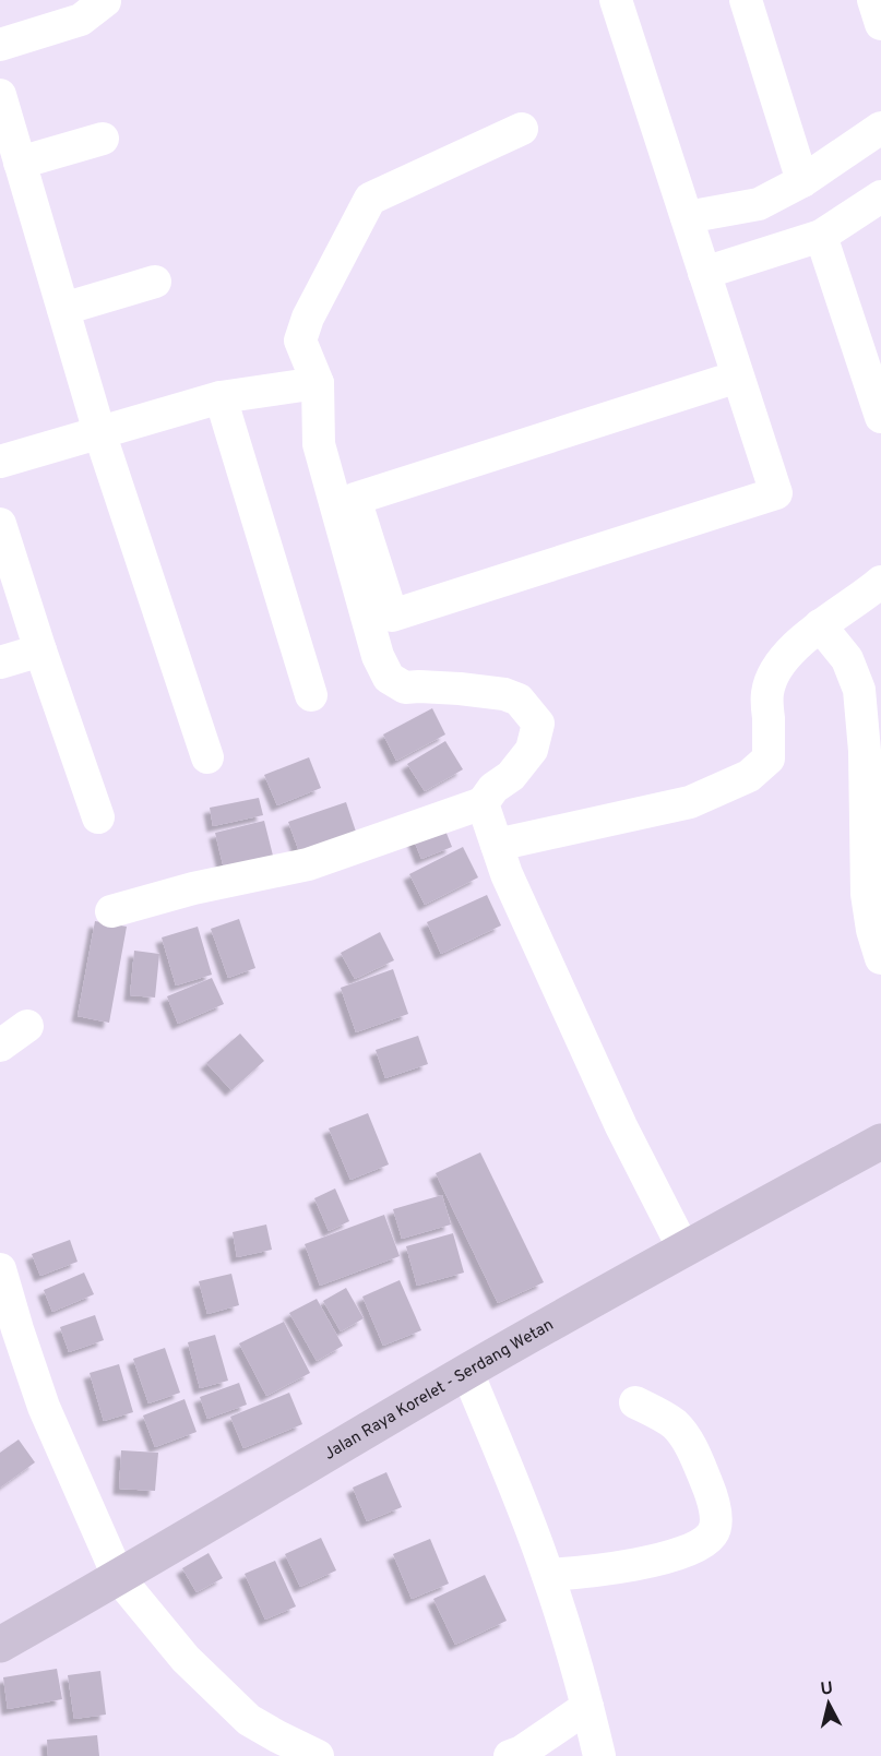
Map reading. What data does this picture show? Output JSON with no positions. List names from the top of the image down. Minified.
{"streets":{"main road":["Jalan Raya Korelet - Serdang Wetan"]},"north":"top"}
